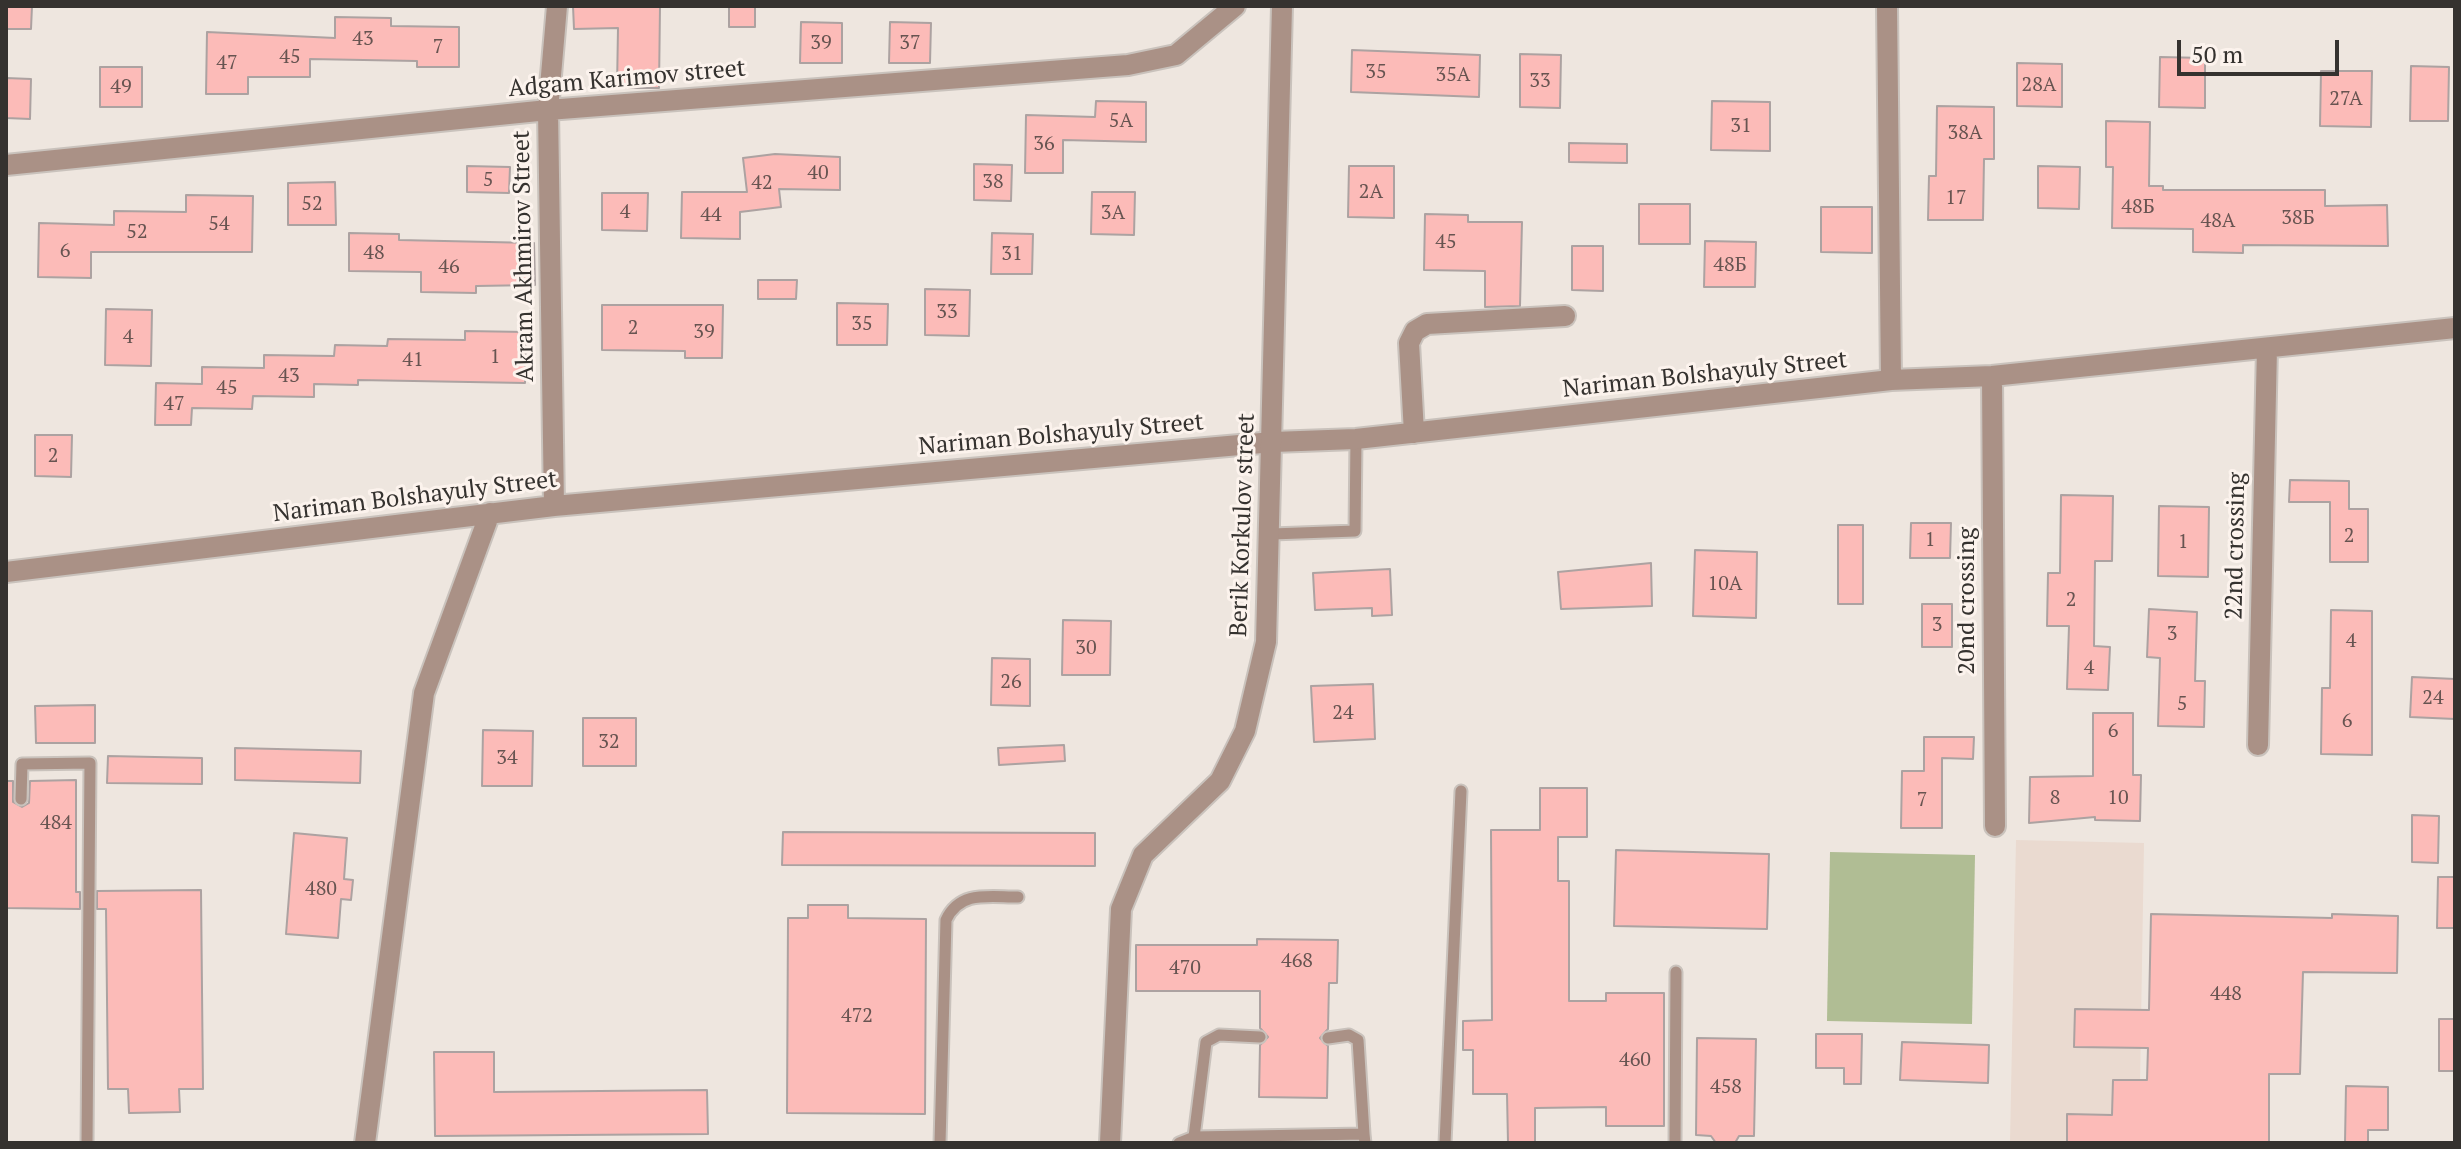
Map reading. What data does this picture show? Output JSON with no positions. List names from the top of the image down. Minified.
{"streets":{"street":["Adgam Karimov street","Akram Akhmirov Street","Nariman Bolshayuly Street","Berik Korkulov street","22nd crossing","20nd crossing"]},"crossings":[["Adgam Karimov street","Akram Akhmirov Street"],["Akram Akhmirov Street","Nariman Bolshayuly Street"],["Nariman Bolshayuly Street","Berik Korkulov street"],["Nariman Bolshayuly Street","22nd crossing"],["Nariman Bolshayuly Street","20nd crossing"]],"house_numbers":["43","39","37","7","45","47","35","35А","33","28А","49","27А","5А","31","38А","36","40","5","38","42","2А","17","52","48Б","4","3А","44","38Б","48А","54","52","45","6","48","31","48Б","46","33","35","2","39","4","1","41","43","45","47","2","2","1","1","10А","2","3","3","4","30","4","26","24","5","24","6","6","32","34","8","10","7","484","480","468","470","448","472","460","458"],"scale_bar":"50 m"}
